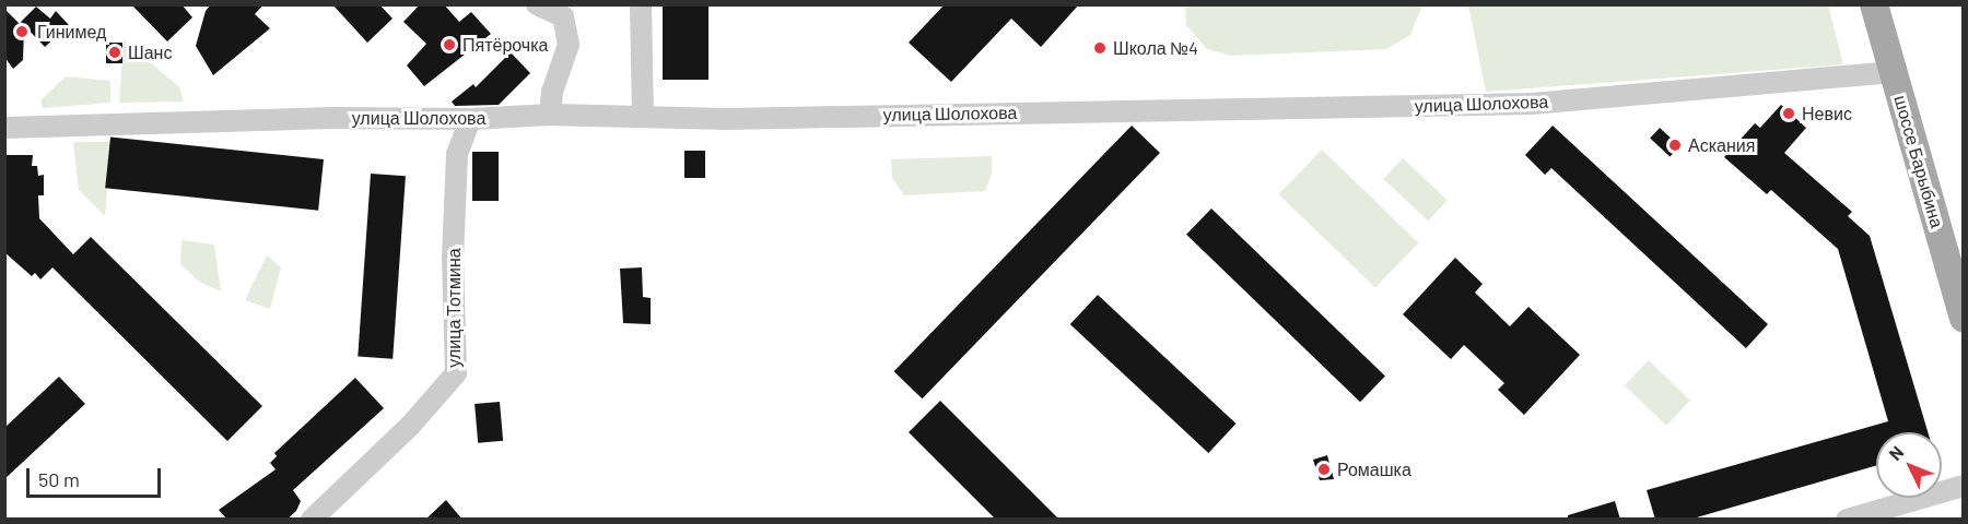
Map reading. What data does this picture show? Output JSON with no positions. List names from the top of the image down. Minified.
{"streets":{"main road":["шоссе Барыбина"],"street":["улица Шолохова","улица Тотмина"]},"crossings":[["улица Шолохова","шоссе Барыбина"],["улица Шолохова","улица Тотмина"]],"places":["Гинимед","Пятёрочка","Школа №4","Шанс","Невис","Аскания","Ромашка"],"scale_bar":"50 m","north":"top left"}
